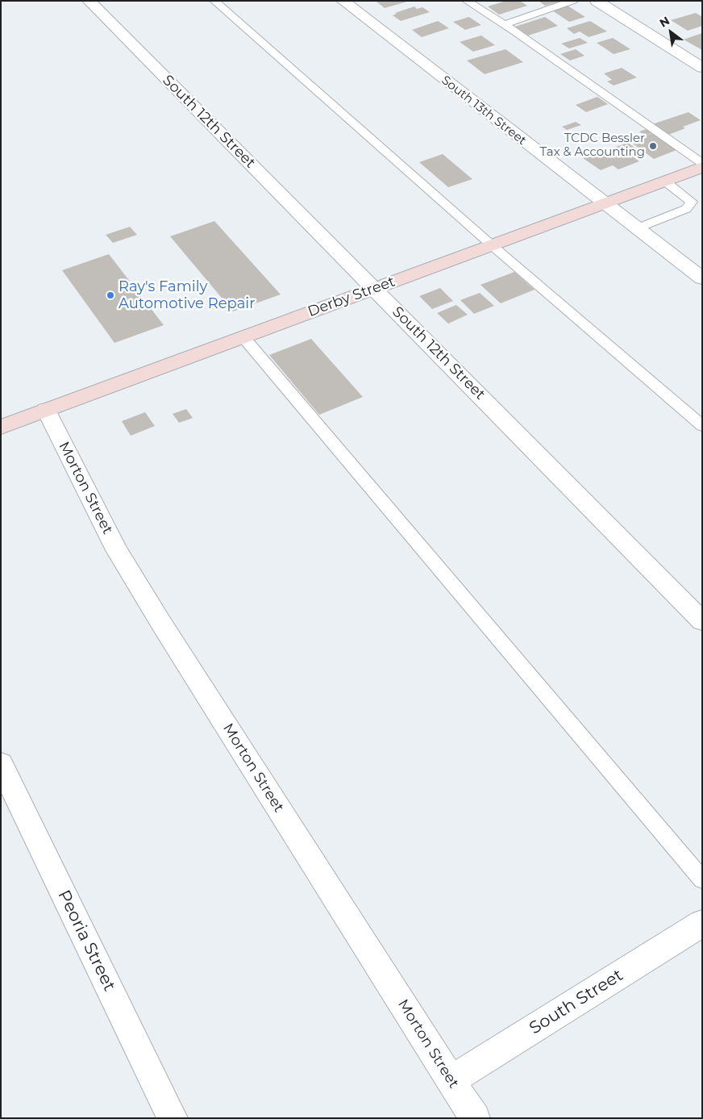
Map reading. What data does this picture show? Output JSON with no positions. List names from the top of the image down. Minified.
{"streets":{"main road":["Derby Street"],"street":["South 13th Street","South 12th Street","Morton Street","Peoria Street","South Street"]},"crossings":[["South 13th Street","Derby Street"],["South 12th Street","Derby Street"],["Derby Street","Morton Street"],["Morton Street","South Street"]],"places":["TCDC Bessler Tax & Accounting","Ray's Family Automotive Repair"],"north":"top left"}
